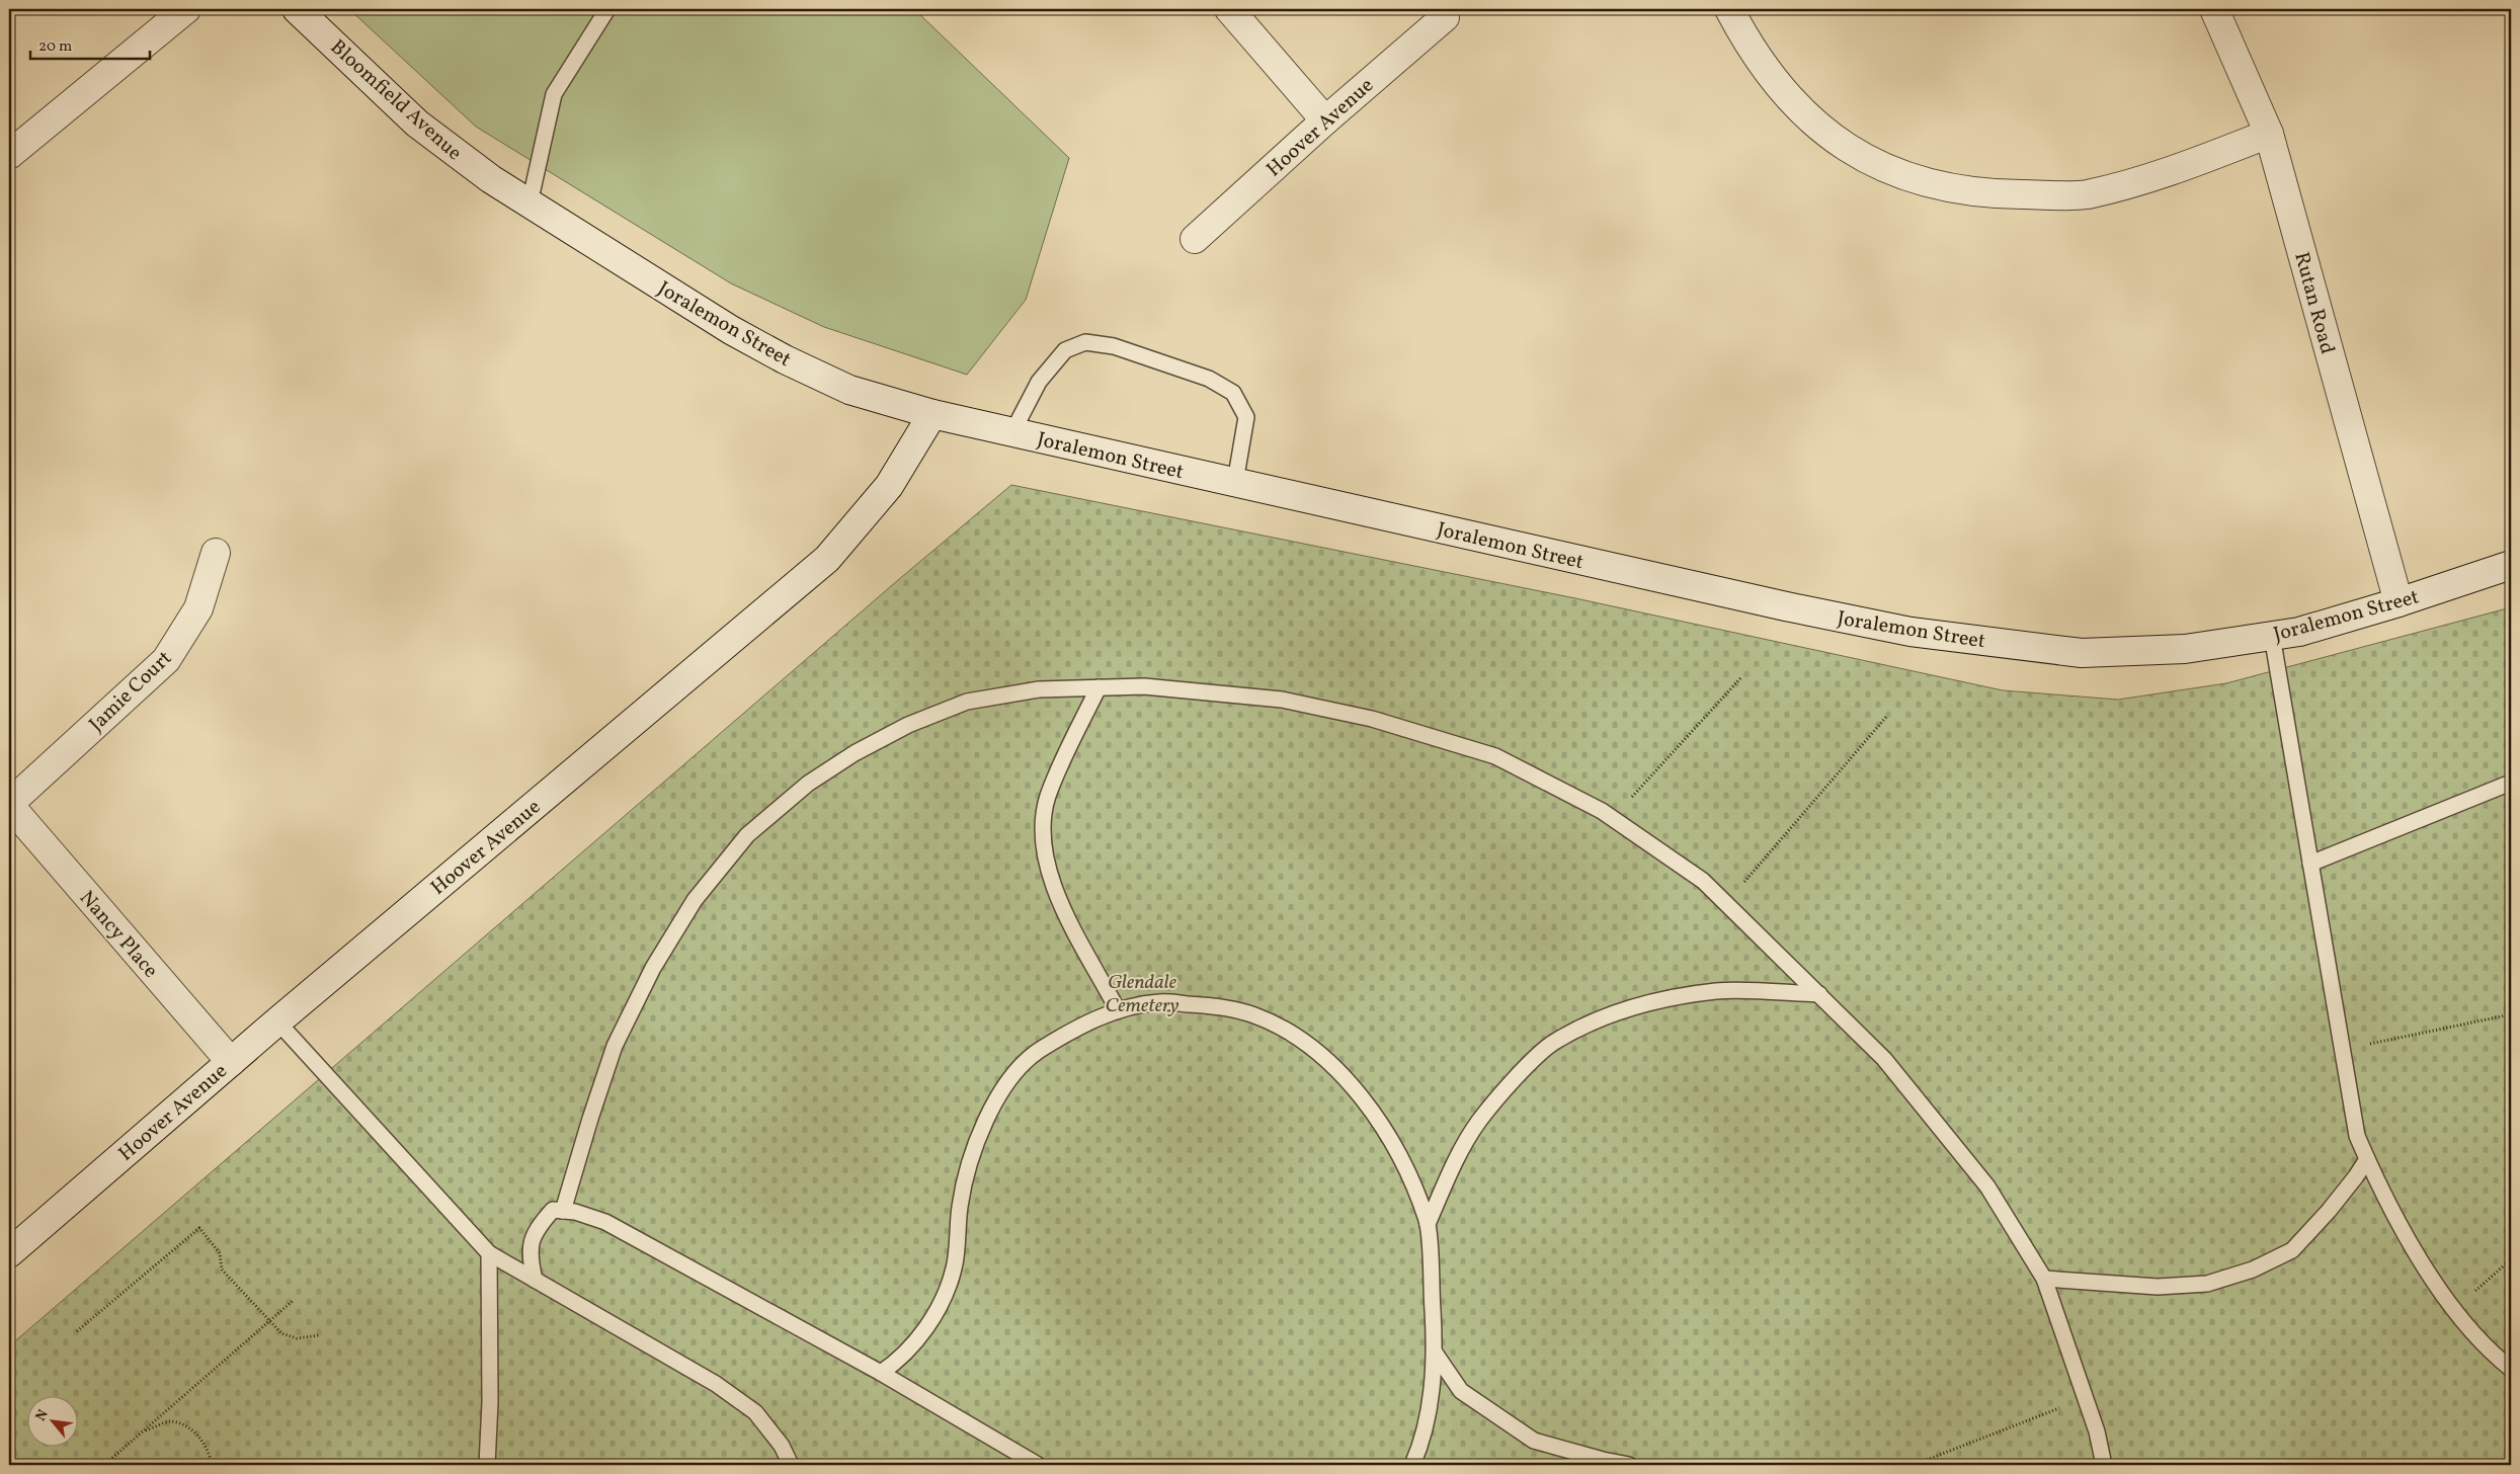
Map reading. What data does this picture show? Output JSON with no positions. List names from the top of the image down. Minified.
{"streets":{"street":["Bloomfield Avenue","Hoover Avenue","Rutan Road","Joralemon Street","Jamie Court","Nancy Place"]},"crossings":[["Bloomfield Avenue","Joralemon Street"],["Hoover Avenue","Joralemon Street"],["Hoover Avenue","Nancy Place"],["Rutan Road","Joralemon Street"],["Jamie Court","Nancy Place"]],"parks":["Glendale Cemetery"],"scale_bar":"20 m","north":"top left"}
